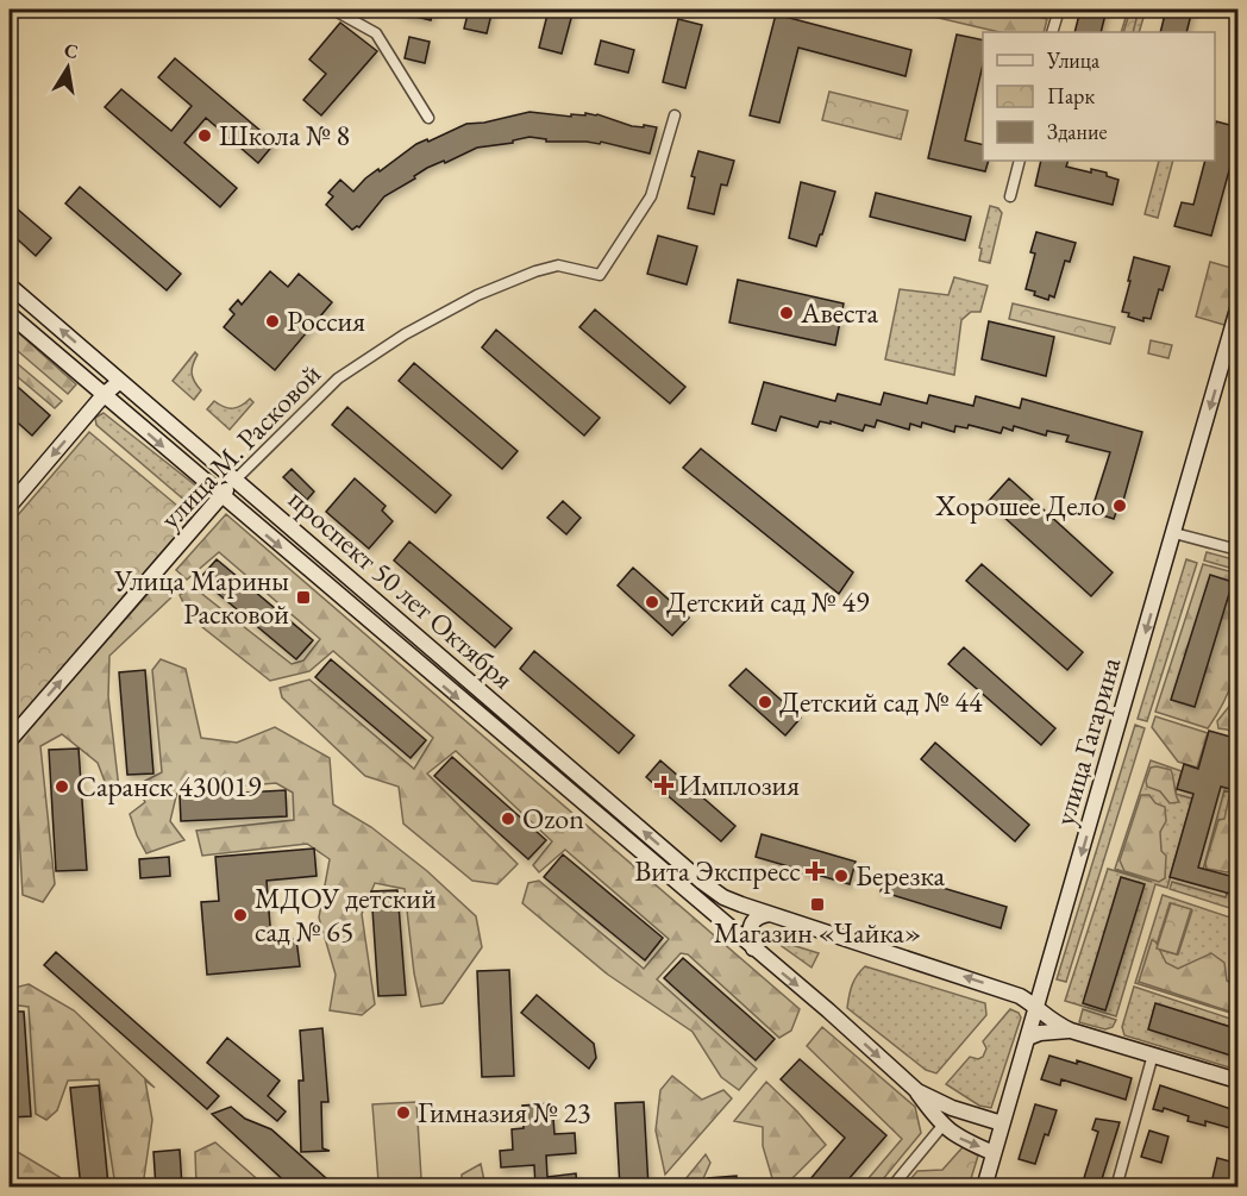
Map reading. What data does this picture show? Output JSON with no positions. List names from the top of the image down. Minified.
{"streets":{"main road":["улица М. Расковой","проспект 50 лет Октября","улица Гагарина"]},"crossings":[["улица М. Расковой","проспект 50 лет Октября"],["проспект 50 лет Октября","улица Гагарина"]],"one_way":["улица Гагарина"],"places":{"other":["Школа № 8","Авеста","Россия","Хорошее Дело","Детский сад № 49","Детский сад № 44","Саранск 430019","Ozon","Березка","МДОУ детский сад № 65","Гимназия № 23"],"transit":["Улица Марины Расковой","Магазин «Чайка»"],"health":["Имплозия","Вита Экспресс"]},"legend":["Улица","Парк","Здание"],"north":"top"}
